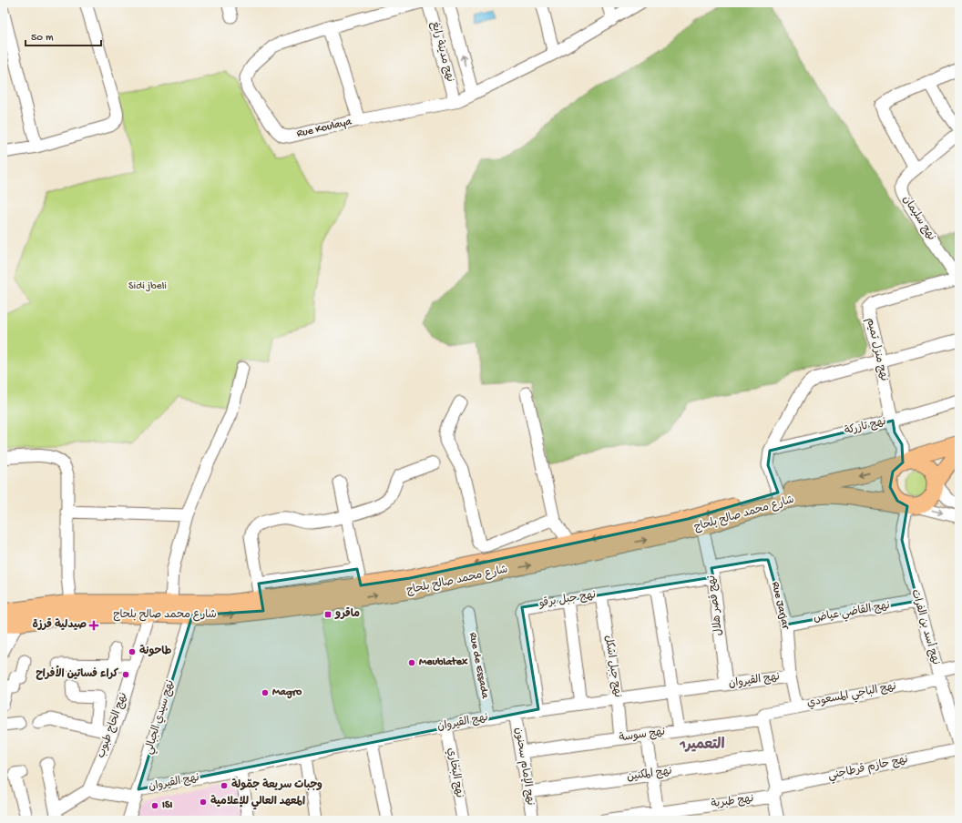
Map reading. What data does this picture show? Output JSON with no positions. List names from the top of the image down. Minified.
{"streets":{"main road":["شارع محمد صالح بلحاج"],"street":["نهج مدينة رابغ","Rue Koulaya","نهج سليمان","نهج منزل تميم","نهج تازركة","نهج جبل برقو","نهج قصر هلال","Rue Jarjar","نهج القاضي عياض","نهج أسد بن الفرات","Rue de Essada","نهج جبل اشكل","نهج القيروان","نهج الباجي المسعودي","نهج سيدي الجبالي","نهج الحاج طبوب","نهج سوسة","نهج الإمام سحنون","نهج حازم قرطاجني","نهج البخاري","نهج المكنين","نهج طبربة"]},"crossings":[["نهج مدينة رابغ","Rue Koulaya"],["نهج سليمان","نهج منزل تميم"],["نهج منزل تميم","نهج تازركة"],["نهج منزل تميم","شارع محمد صالح بلحاج"],["نهج منزل تميم","نهج أسد بن الفرات"],["شارع محمد صالح بلحاج","نهج قصر هلال"],["شارع محمد صالح بلحاج","نهج أسد بن الفرات"],["شارع محمد صالح بلحاج","نهج سيدي الجبالي"],["شارع محمد صالح بلحاج","نهج الحاج طبوب"],["نهج جبل برقو","نهج قصر هلال"],["نهج جبل برقو","Rue Jarjar"],["نهج جبل برقو","نهج جبل اشكل"],["نهج جبل برقو","نهج القيروان"],["نهج قصر هلال","Rue Jarjar"],["نهج قصر هلال","نهج القيروان"],["Rue Jarjar","نهج القاضي عياض"],["Rue Jarjar","نهج القيروان"],["Rue Jarjar","نهج الباجي المسعودي"],["نهج القاضي عياض","نهج أسد بن الفرات"],["نهج أسد بن الفرات","نهج الباجي المسعودي"],["نهج أسد بن الفرات","نهج حازم قرطاجني"],["Rue de Essada","نهج القيروان"],["نهج جبل اشكل","نهج القيروان"],["نهج جبل اشكل","نهج سوسة"],["نهج القيروان","نهج سيدي الجبالي"],["نهج القيروان","نهج الإمام سحنون"],["نهج القيروان","نهج البخاري"],["نهج الباجي المسعودي","نهج سوسة"],["نهج سوسة","نهج الإمام سحنون"],["نهج الإمام سحنون","نهج المكنين"],["نهج حازم قرطاجني","نهج طبربة"]],"districts":["التعمير1"],"parks":["Sidi jbeli"],"places":{"transit":["ماقرو"],"health":["صيدلية قرزة"],"other":["طاحونة","Meublatex","كراء فساتين الأفراح","Magro","وجبات سريعة جمّولة","المعهد العالي للإعلامية","ISI"]},"scale_bar":"50 m"}
